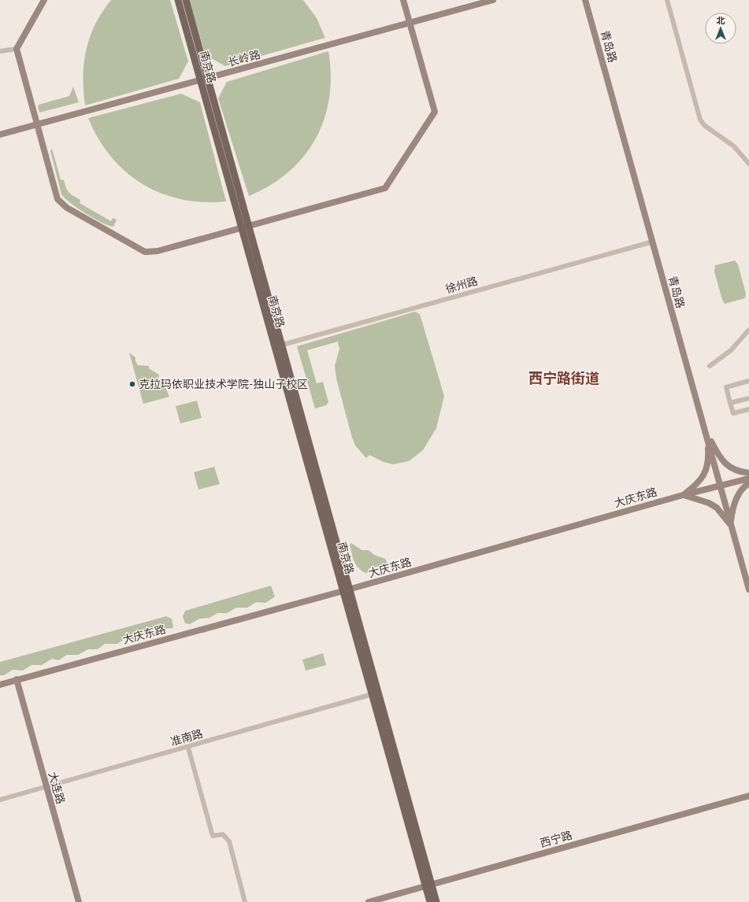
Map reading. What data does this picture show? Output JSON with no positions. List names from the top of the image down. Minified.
{"streets":{"main road":["南京路"],"street":["青岛路","长岭路","徐州路","大庆东路","准南路","大连路","西宁路"]},"crossings":[["青岛路","徐州路"],["青岛路","大庆东路"],["长岭路","南京路"],["南京路","徐州路"],["南京路","大庆东路"],["南京路","准南路"],["大庆东路","大连路"],["准南路","大连路"]],"districts":["西宁路街道"],"places":["克拉玛依职业技术学院-独山子校区"],"north":"top"}
